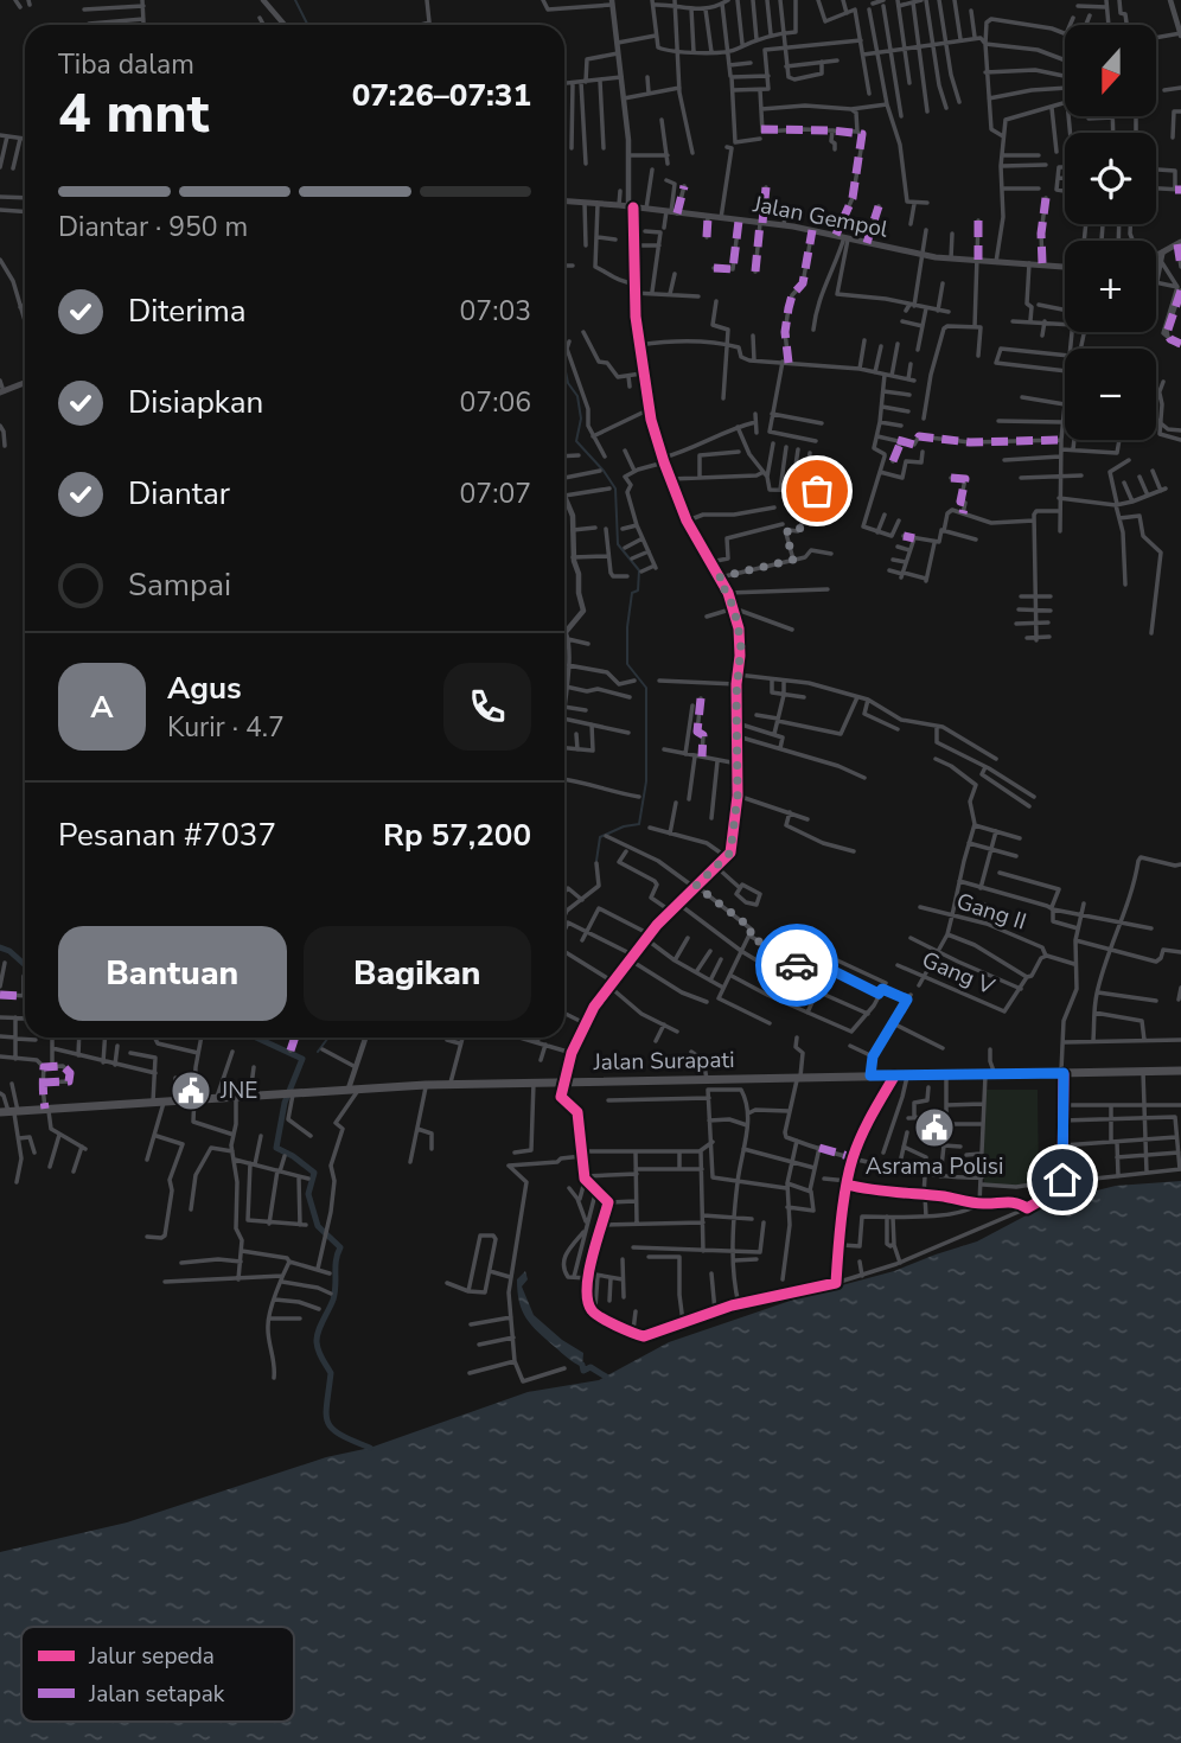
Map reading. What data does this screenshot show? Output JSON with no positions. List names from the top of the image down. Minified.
{"streets":{"highway":["Jalan Surapati"],"main road":["Jalan Gempol"],"street":["Gang II","Gang V"]},"places":{"public building":["JNE","Asrama Polisi"]},"legend":["Jalur sepeda","Jalan setapak"],"north":"bottom","page":{"map_buttons":["+","−"],"heading":["4 mnt","Tiba dalam","07:26–07:31"],"panel":["Agus","Kurir · 4.7","Pesanan #7037","Rp 57,200"],"bar":"Diantar · 950 m","list":[["Diterima","07:03"],["Disiapkan","07:06"],["Diantar","07:07"],"Sampai"],"round":"A","buttons":["Bantuan","Bagikan"]}}
